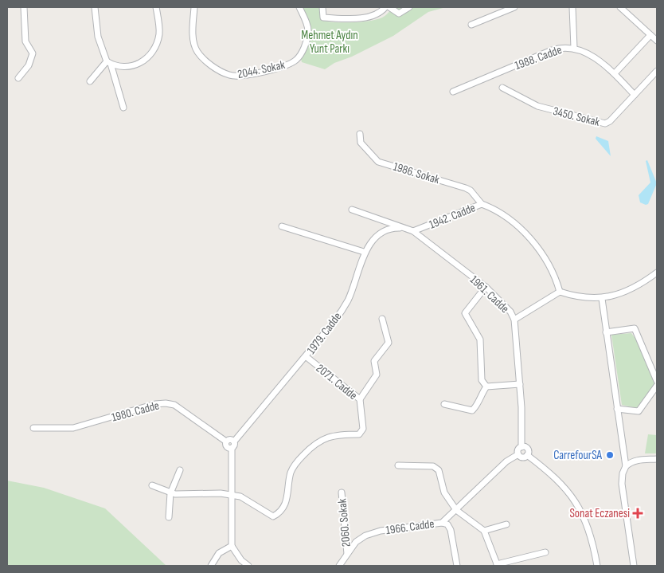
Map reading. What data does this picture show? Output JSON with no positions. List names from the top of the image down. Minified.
{"streets":{"street":["1988. Cadde","2044. Sokak","3450. Sokak","1986. Sokak","1942. Cadde","1961. Cadde","1979. Cadde","2071. Cadde","1980. Cadde","2060. Sokak","1966. Cadde"]},"crossings":[["1988. Cadde","3450. Sokak"],["1986. Sokak","1942. Cadde"],["1942. Cadde","1961. Cadde"],["1961. Cadde","1979. Cadde"],["1961. Cadde","1966. Cadde"],["1979. Cadde","2071. Cadde"],["1979. Cadde","1980. Cadde"],["2060. Sokak","1966. Cadde"]],"parks":["Mehmet Aydın Yunt Parkı"],"places":{"other":["CarrefourSA"],"health":["Sonat Eczanesi"]}}
